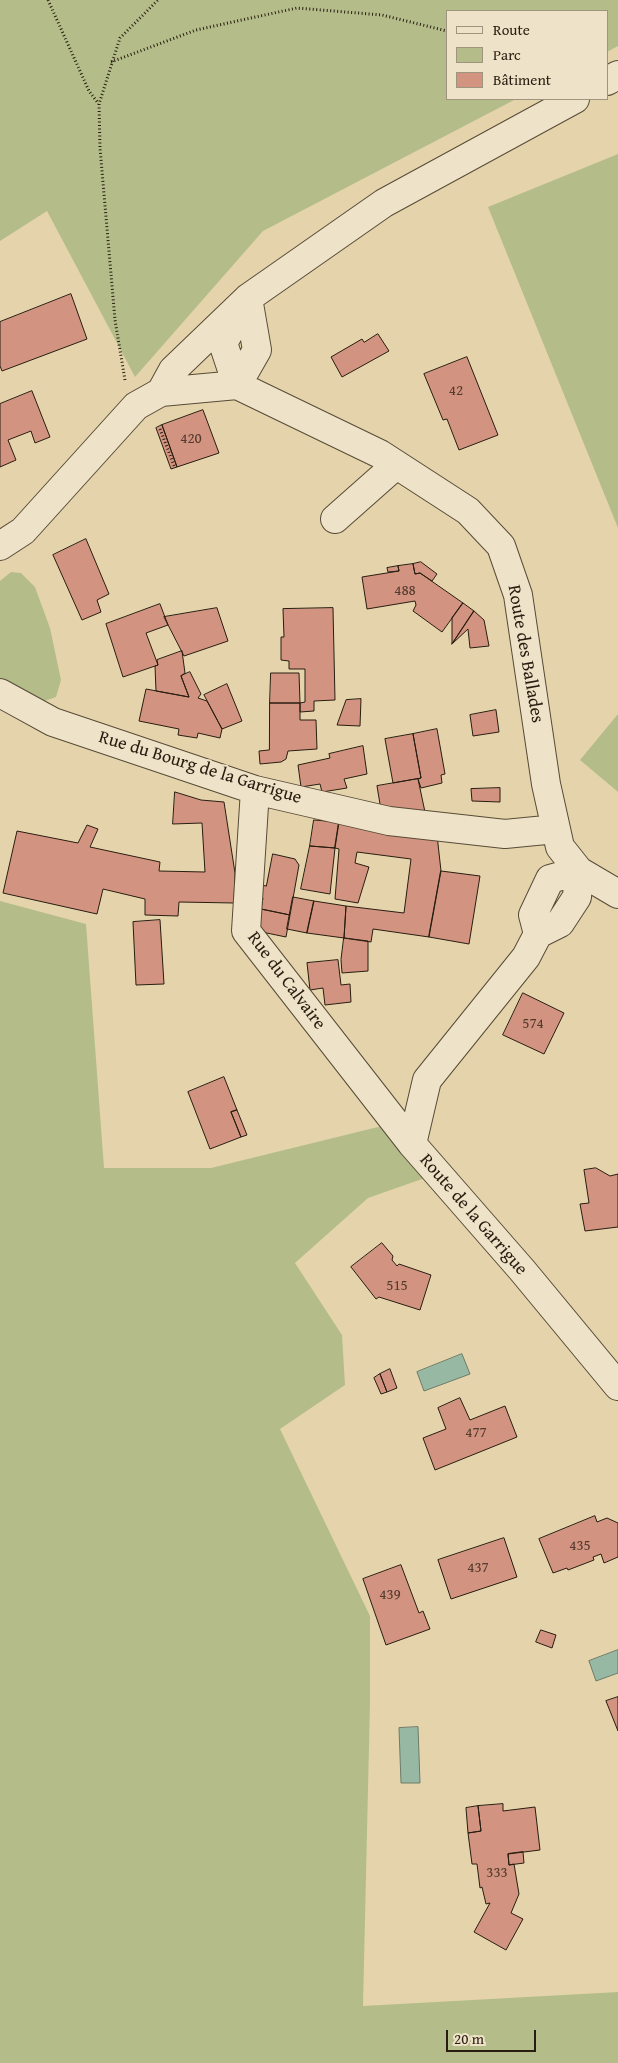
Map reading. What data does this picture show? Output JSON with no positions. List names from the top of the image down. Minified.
{"streets":{"street":["Route des Ballades","Rue du Bourg de la Garrigue","Rue du Calvaire","Route de la Garrigue"]},"crossings":[["Route des Ballades","Rue du Bourg de la Garrigue"],["Route des Ballades","Route de la Garrigue"],["Rue du Bourg de la Garrigue","Rue du Calvaire"],["Rue du Calvaire","Route de la Garrigue"]],"house_numbers":["42","420","488","574","515","477","435","437","439","333"],"legend":["Route","Parc","Bâtiment"],"scale_bar":"20 m"}
